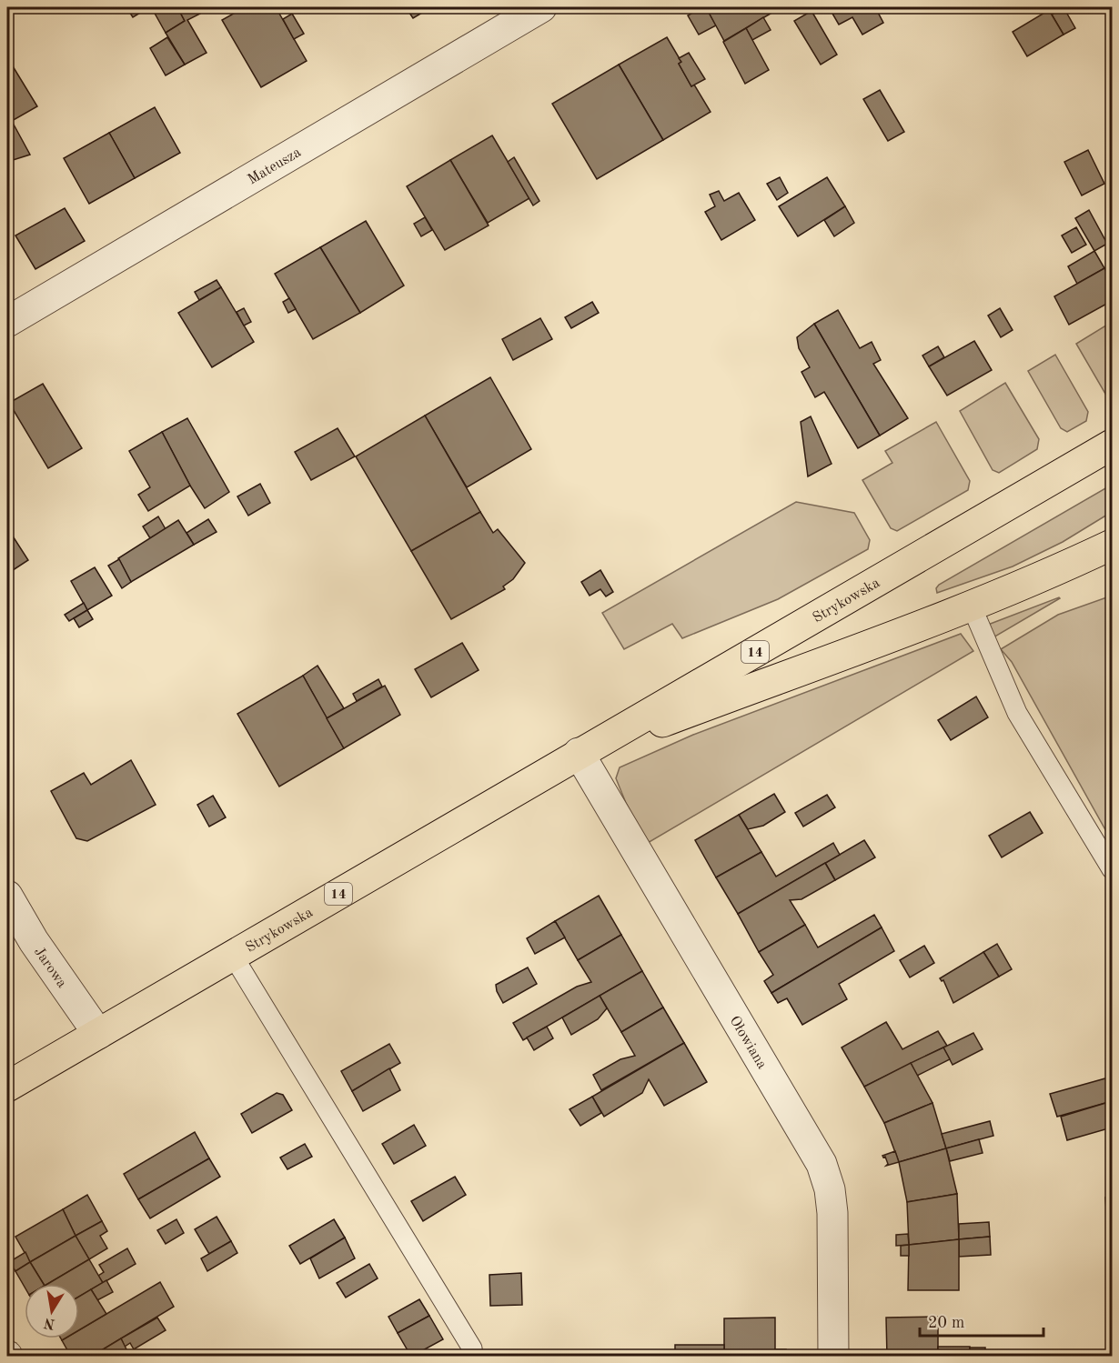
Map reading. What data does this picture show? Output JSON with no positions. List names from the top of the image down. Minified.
{"streets":{"main road":["Strykowska","14"],"street":["Mateusza","Jarowa","Ołowiana"]},"crossings":[["Strykowska","Jarowa"],["Strykowska","Ołowiana"]],"scale_bar":"20 m","north":"bottom"}
